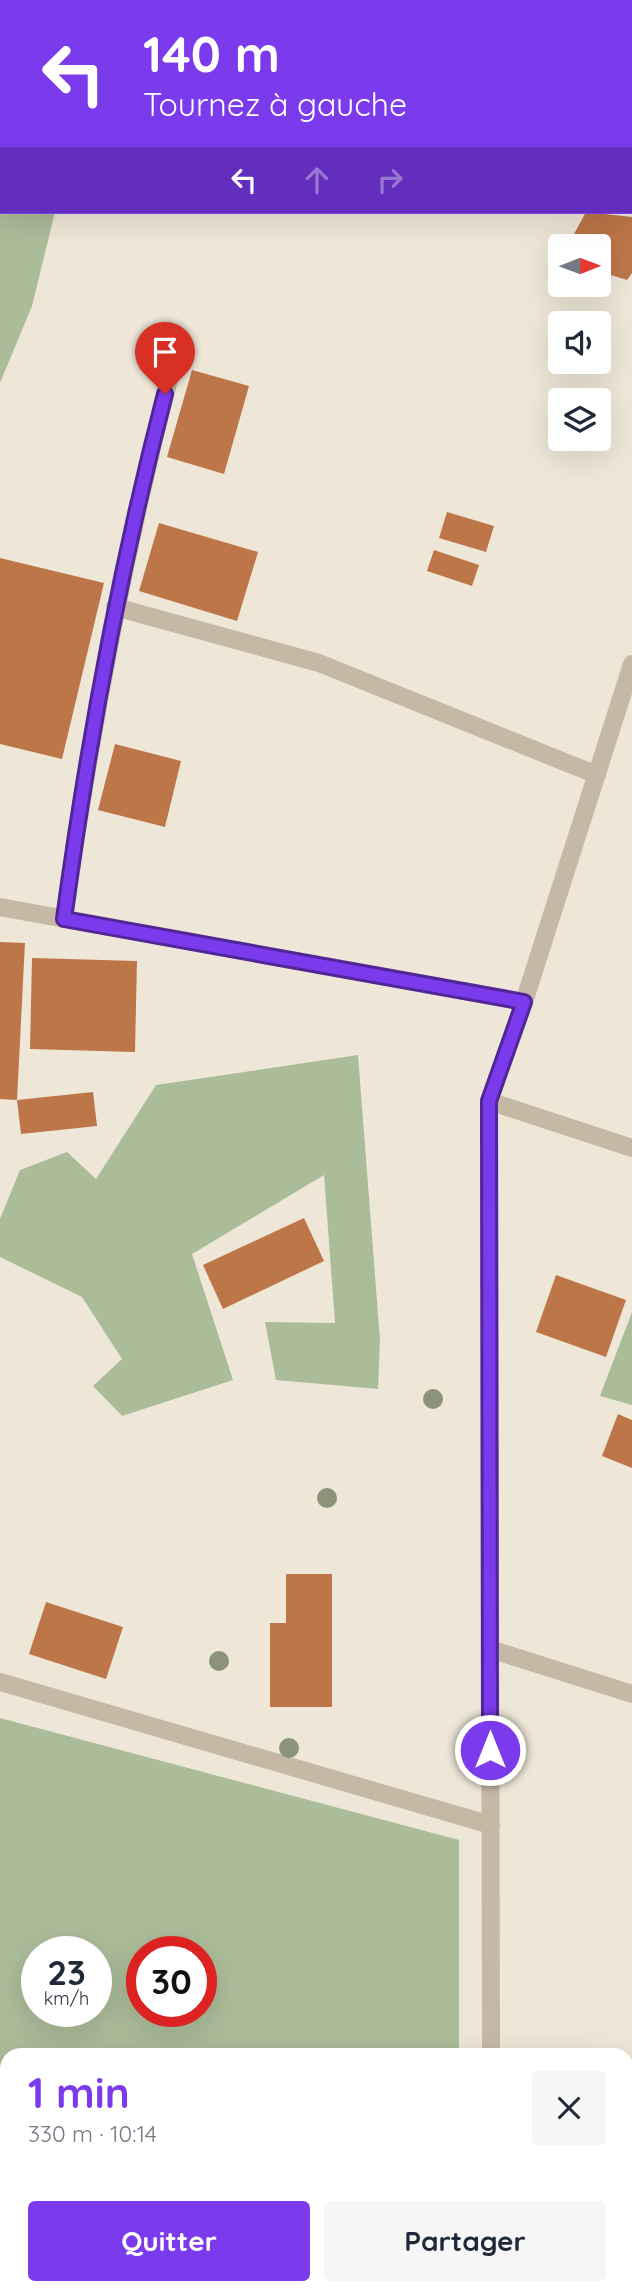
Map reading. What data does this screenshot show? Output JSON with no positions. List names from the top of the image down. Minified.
{"north":"right","page":{"turn":["140 m","Tournez à gauche"],"speed":"23 km/h","limit":"30","heading":["1 min","330 m · 10:14"],"buttons":["Quitter","Partager"]}}
